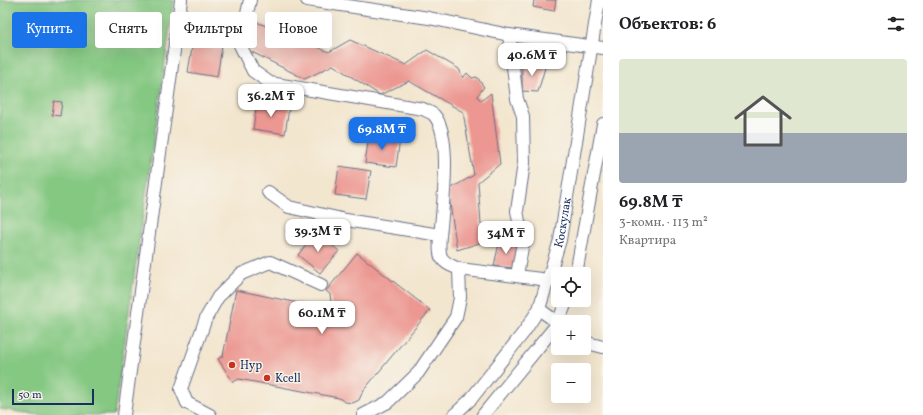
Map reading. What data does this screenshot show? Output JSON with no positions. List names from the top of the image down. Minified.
{"streets":{"street":["Коскулак"]},"places":["Нур","Kcell"],"scale_bar":"50 m","page":{"heading":"Объектов: 6","chip":["Купить","Снять","Фильтры","Новое"],"price":["40.6M ₸","36.2M ₸","69.8M ₸","39.3M ₸","34M ₸","60.1M ₸"],"list":[{"name":"69.8M ₸","note":"3-комн. · 113 m² · Квартира"}],"map_buttons":["+","−"],"scale":"50 m"}}
